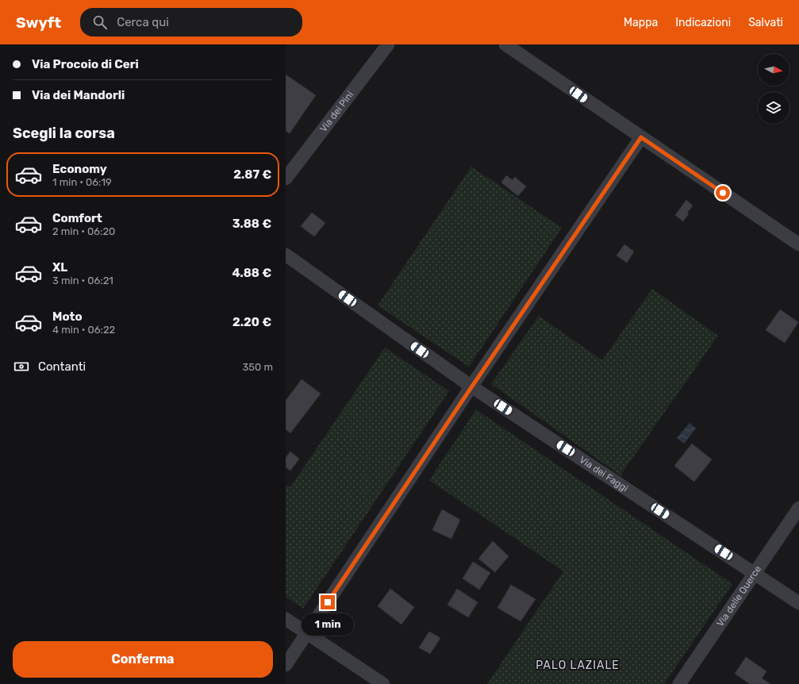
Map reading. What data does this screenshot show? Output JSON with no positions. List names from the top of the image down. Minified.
{"streets":{"street":["Via dei Pini","Via dei Faggi","Via delle Querce"]},"crossings":[["Via dei Faggi","Via delle Querce"]],"districts":["PALO LAZIALE"],"north":"right","page":{"header":"Swyft","search":"Cerca qui","nav":["Mappa","Indicazioni","Salvati"],"banner":["Via Procoio di Ceri","Via dei Mandorli"],"heading":"Scegli la corsa","list":[{"name":"Economy","note":"1 min · 06:19","value":"2.87 €"},{"name":"Comfort","note":"2 min · 06:20","value":"3.88 €"},{"name":"XL","note":"3 min · 06:21","value":"4.88 €"},{"name":"Moto","note":"4 min · 06:22","value":"2.20 €"}],"pay":["Contanti","350 m"],"bubble":"1 min","buttons":"Conferma"}}
